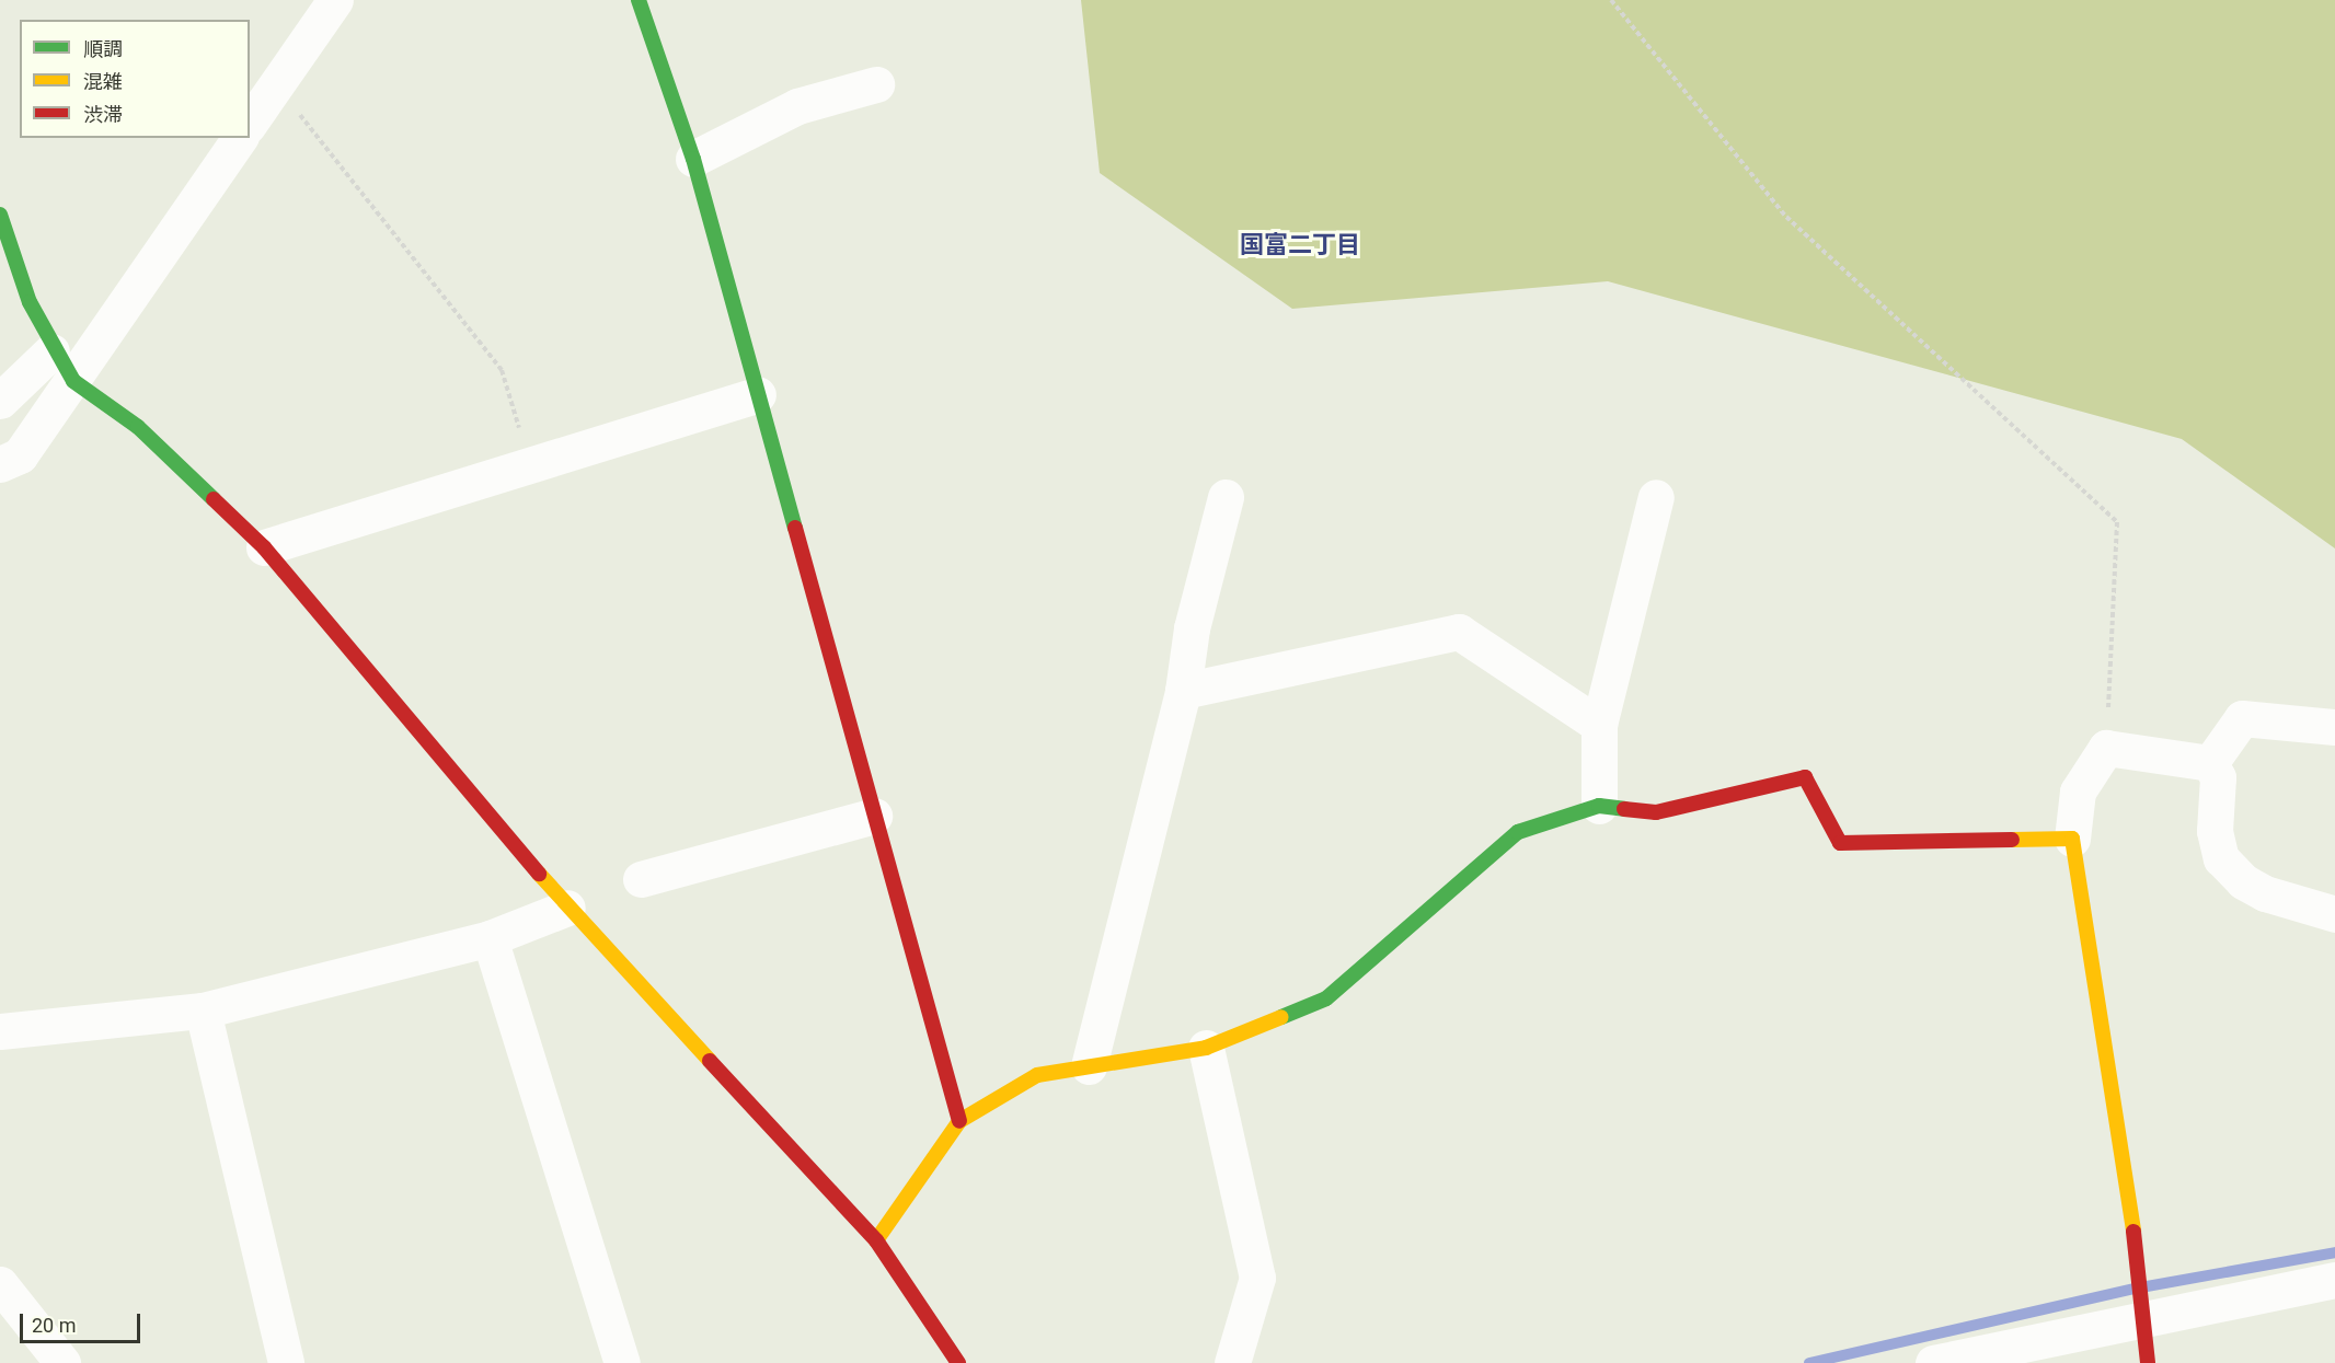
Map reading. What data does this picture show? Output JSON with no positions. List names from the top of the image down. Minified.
{"districts":["国富二丁目"],"legend":["順調","混雑","渋滞"],"scale_bar":"20 m"}
